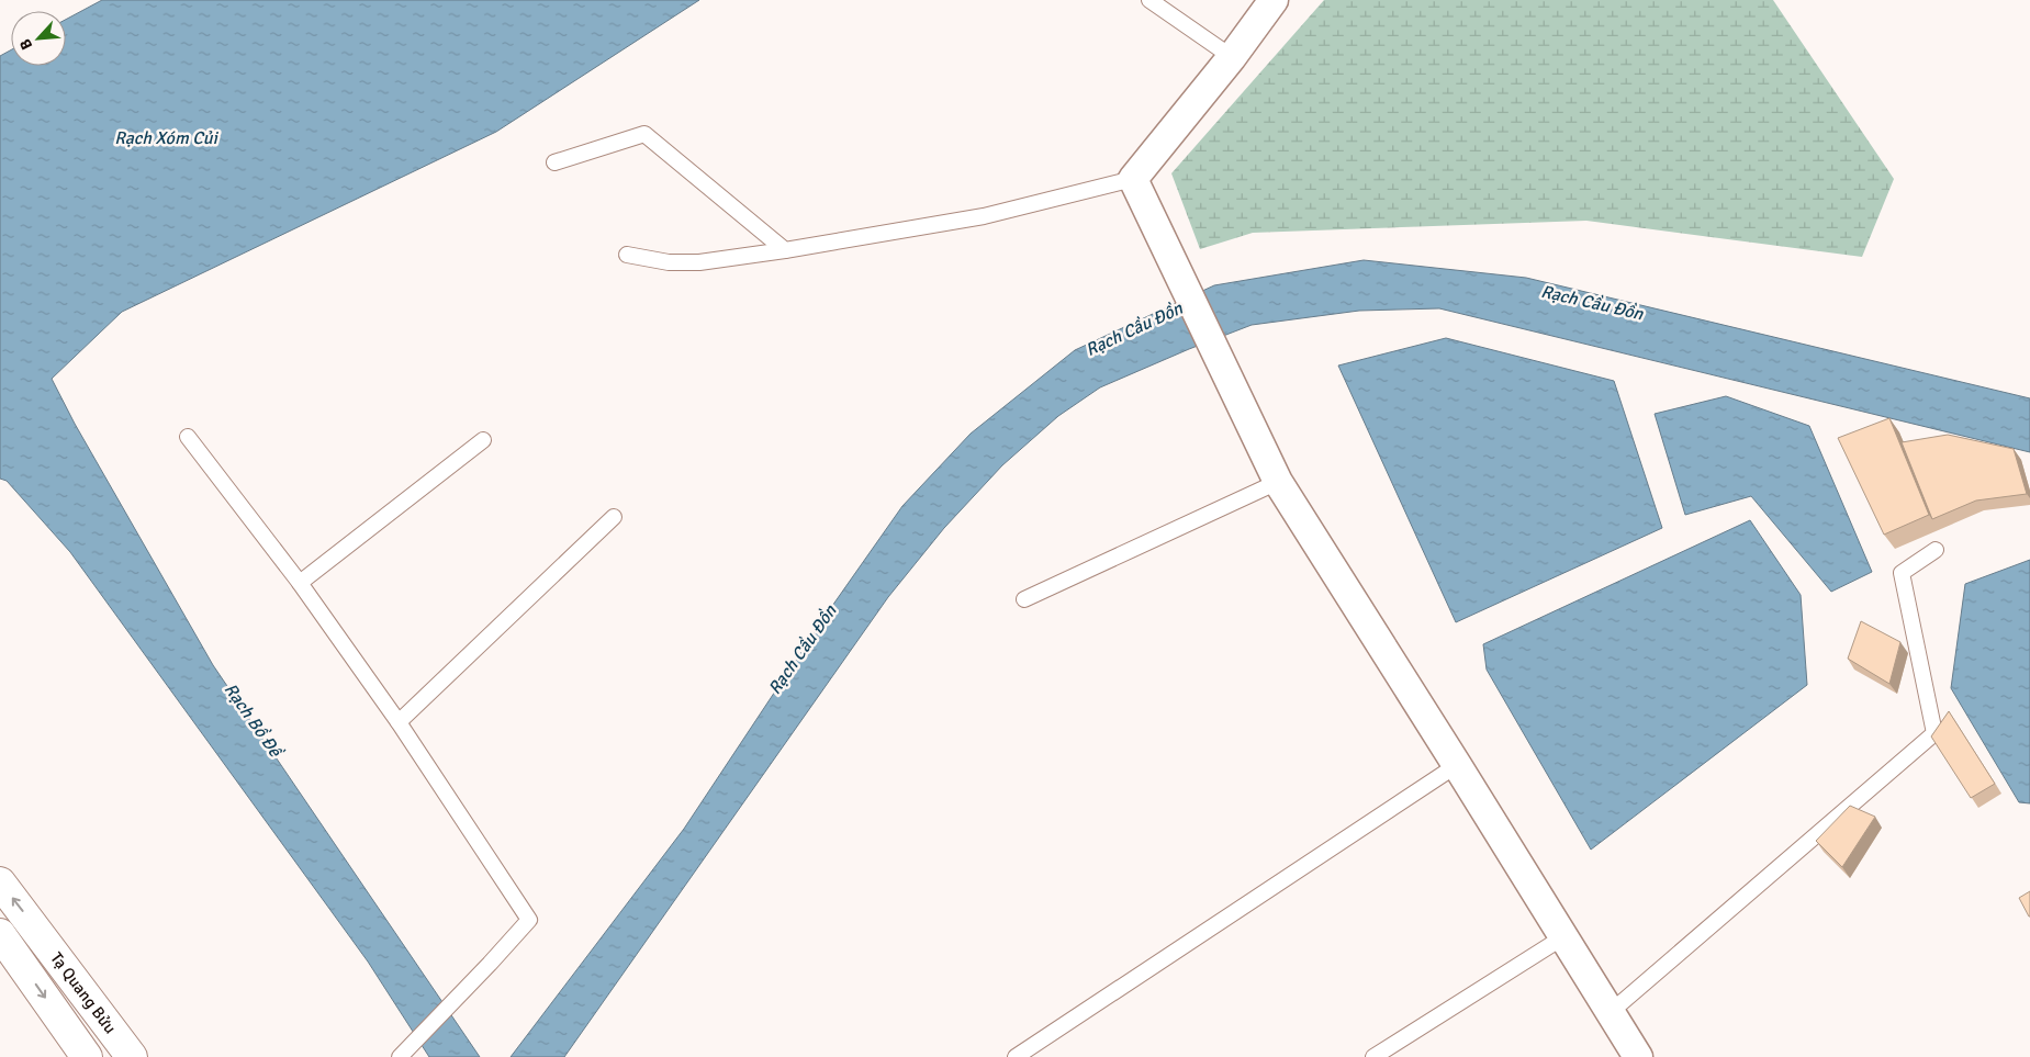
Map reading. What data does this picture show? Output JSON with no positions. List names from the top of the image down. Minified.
{"streets":{"main road":["Tạ Quang Bửu"]},"water":["Rạch Xóm Củi","Rạch Cầu Đồn","Rạch Bồ Đề"],"north":"bottom left"}
